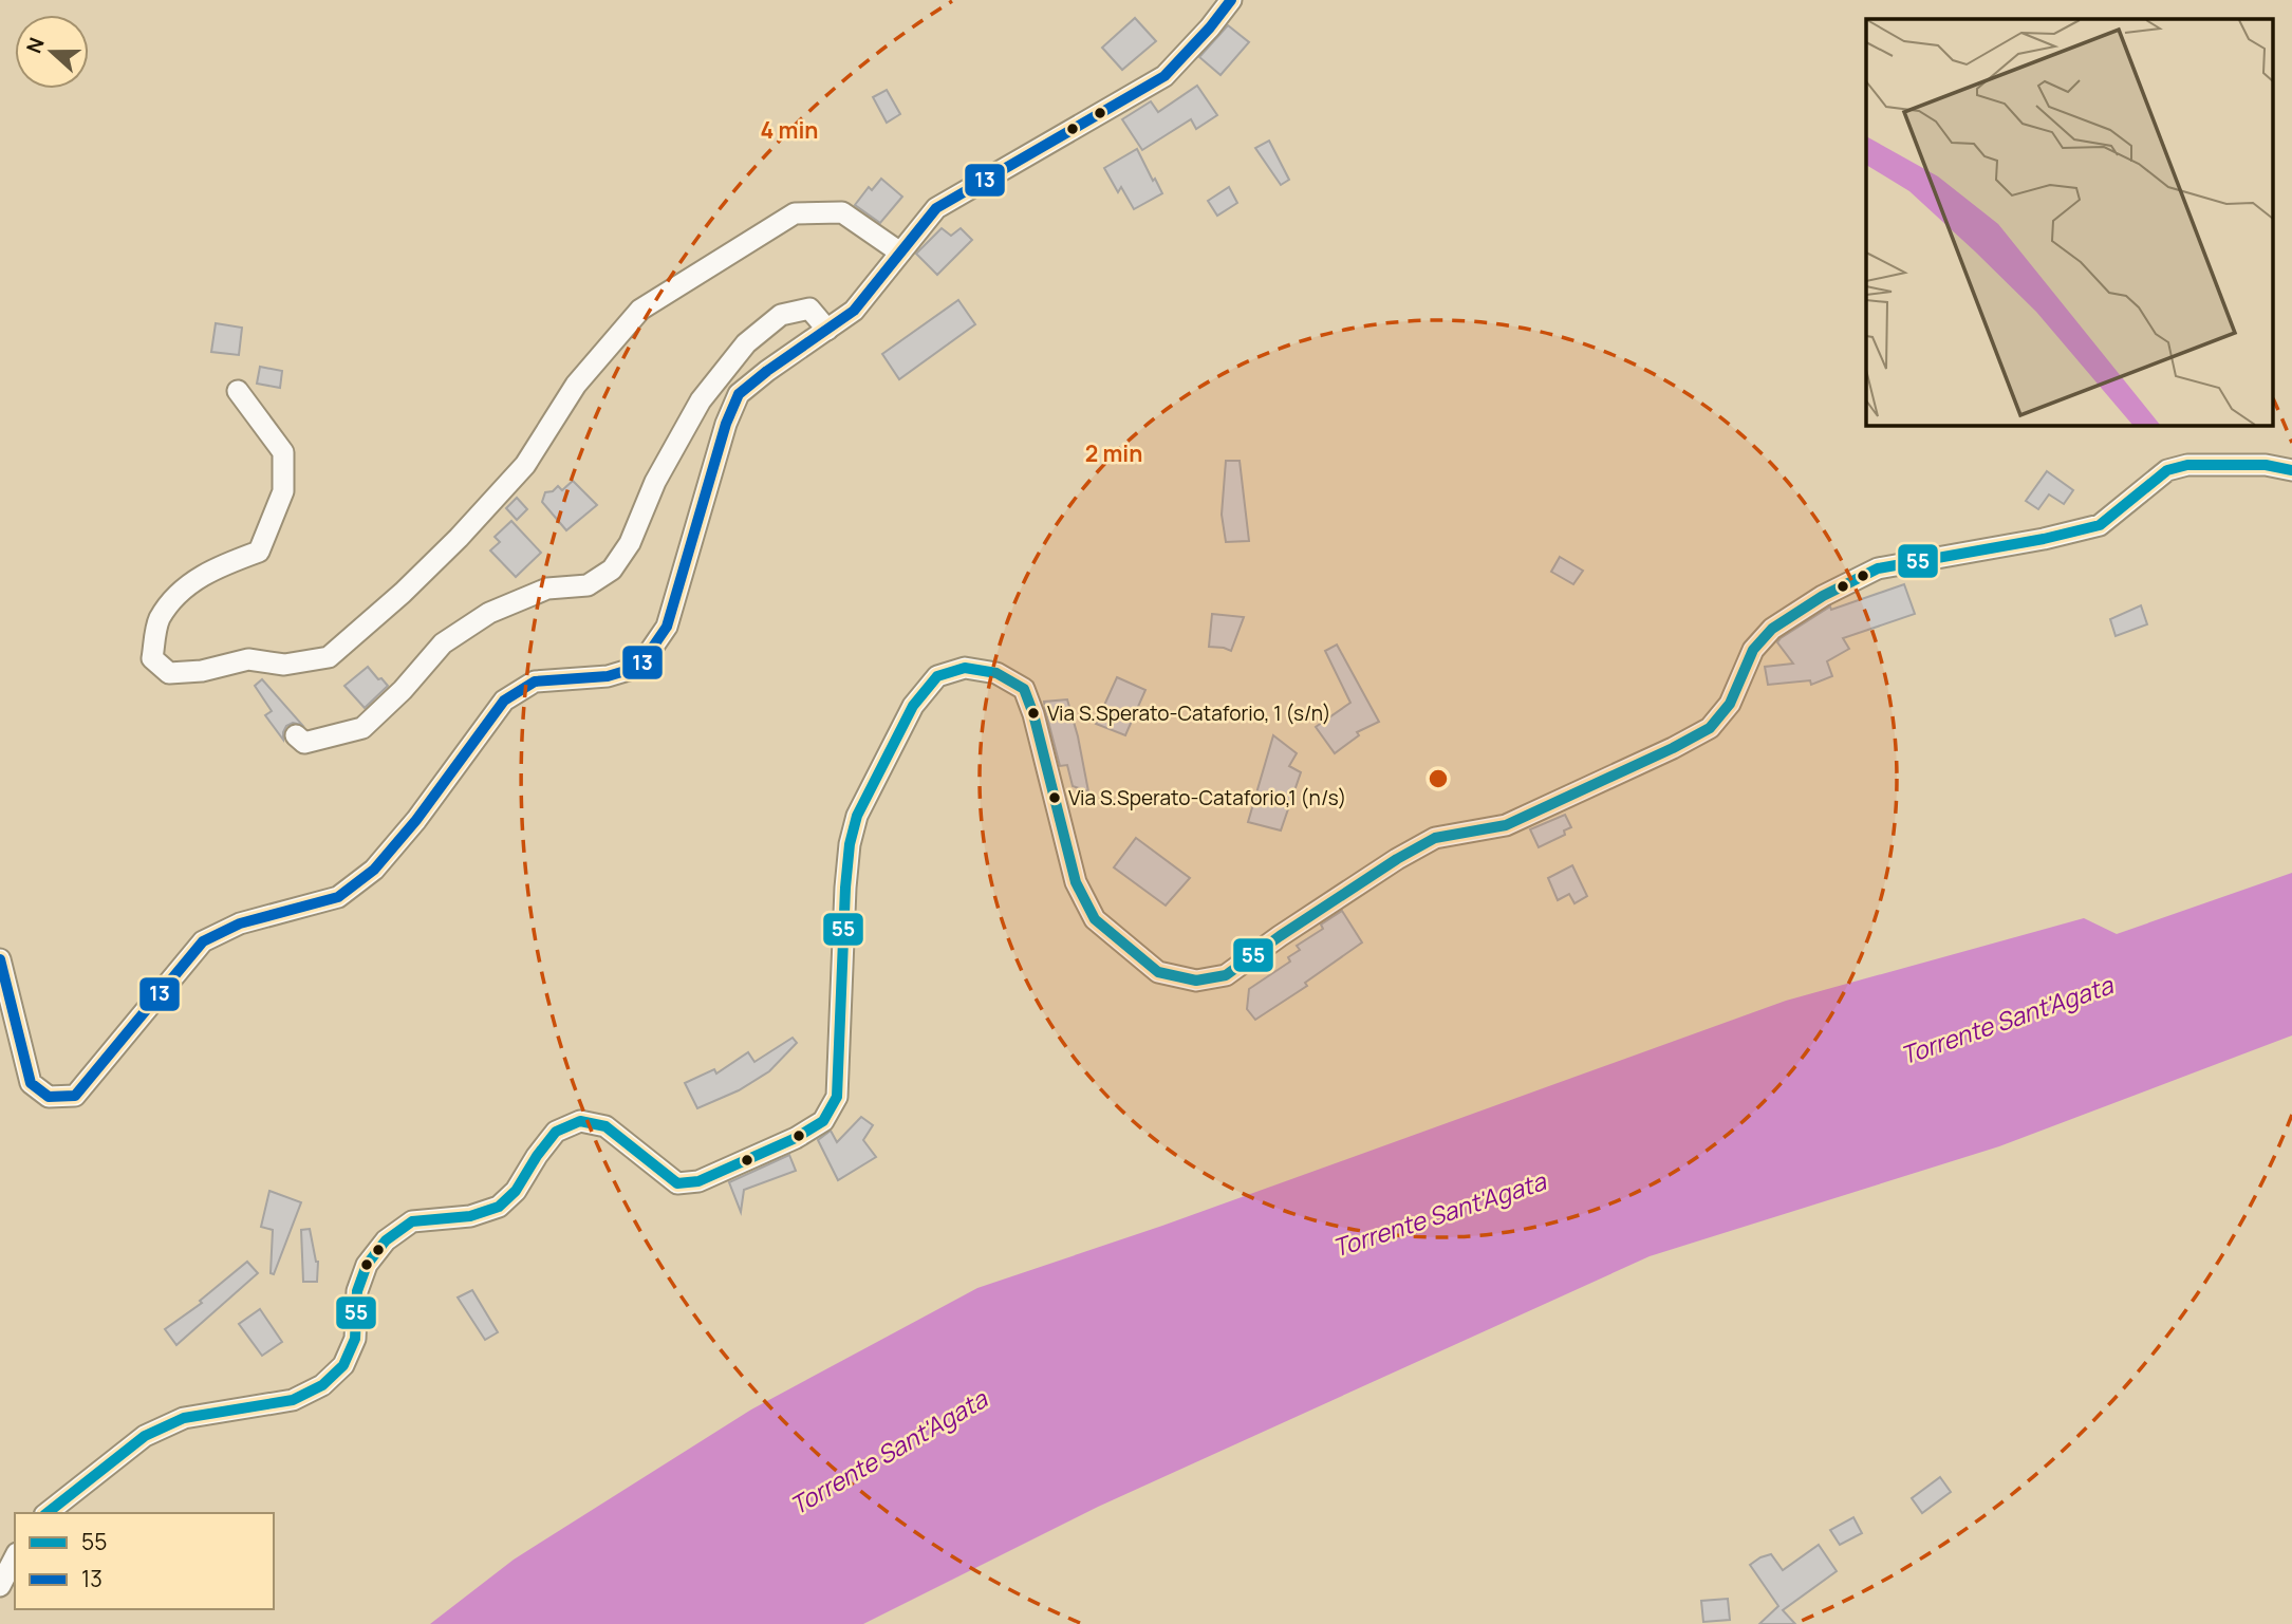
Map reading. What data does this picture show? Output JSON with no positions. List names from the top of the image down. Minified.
{"water":["Torrente Sant'Agata"],"places":["Via S.Sperato-Cataforio, 1 (s/n)","Via S.Sperato-Cataforio,1 (n/s)"],"lines":["transit line 13","transit line 55"],"legend":["55","13"],"north":"left","rings":["4 min","2 min"]}
